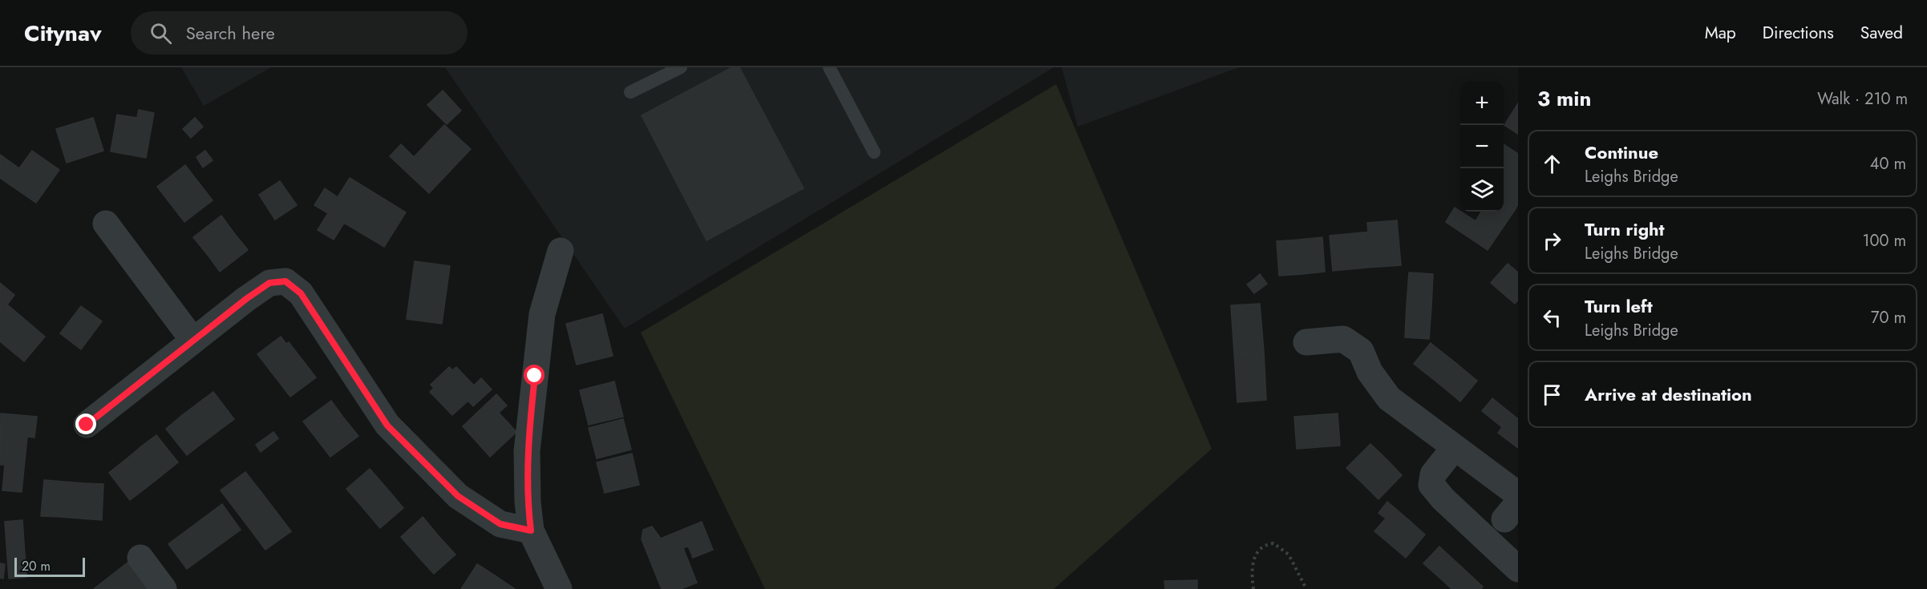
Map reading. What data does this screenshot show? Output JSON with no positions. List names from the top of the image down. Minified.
{"scale_bar":"20 m","page":{"header":"Citynav","search":"Search here","nav":["Map","Directions","Saved"],"heading":["3 min","Walk · 210 m"],"map_buttons":["+","−"],"list":[["Continue","Leighs Bridge","40 m"],["Turn right","Leighs Bridge","100 m"],["Turn left","Leighs Bridge","70 m"],"Arrive at destination"],"scale":"20 m"}}
